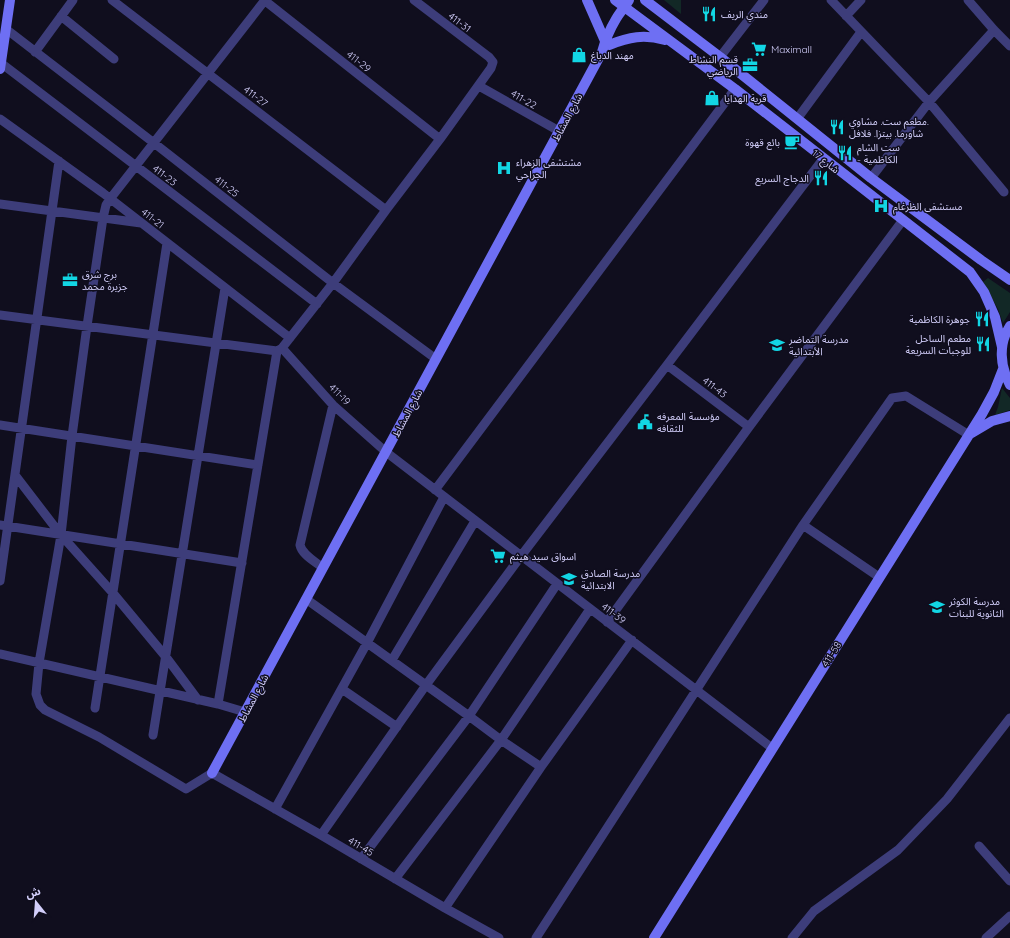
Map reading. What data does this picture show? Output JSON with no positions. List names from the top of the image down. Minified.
{"streets":{"street":["411-31","411-29","411-27","411-22","شارع المشاط","شارع 17","411-23","411-25","411-21","411-43","411-19","411-39","411-58","411-45"]},"crossings":[["411-31","411-22"],["411-22","شارع المشاط"],["شارع المشاط","شارع 17"],["شارع المشاط","411-25"],["شارع المشاط","411-19"],["شارع المشاط","411-39"],["شارع المشاط","411-45"],["411-19","411-39"],["411-39","411-58"]],"places":{"restaurant":["مندي الريف","مطعم ست. مشاوي. شاورما. بيتزا. فلافل","ست الشام - الكاظمية","الدجاج السريع","جوهرة الكاظمية","مطعم الساحل للوجبات السريعة"],"supermarket":["Maximall","اسواق سيد هيثم"],"shop":["مهند الدباغ","قرية الهدايا"],"office":["قسم النشاط الرياضي","برج شرق جزيرة محمد"],"cafe":["بائع قهوة"],"hospital":["مشتشفى الزهراء الجراحي","مستشفى الظرغام"],"school or university":["مدرسة التماضر الأبتدائية","مدرسة الصادق الابتدائية","مدرسة الكوثر الثانوية للبنات"],"public building":["مؤسسة المعرفه للثقافه"]},"north":"top"}
